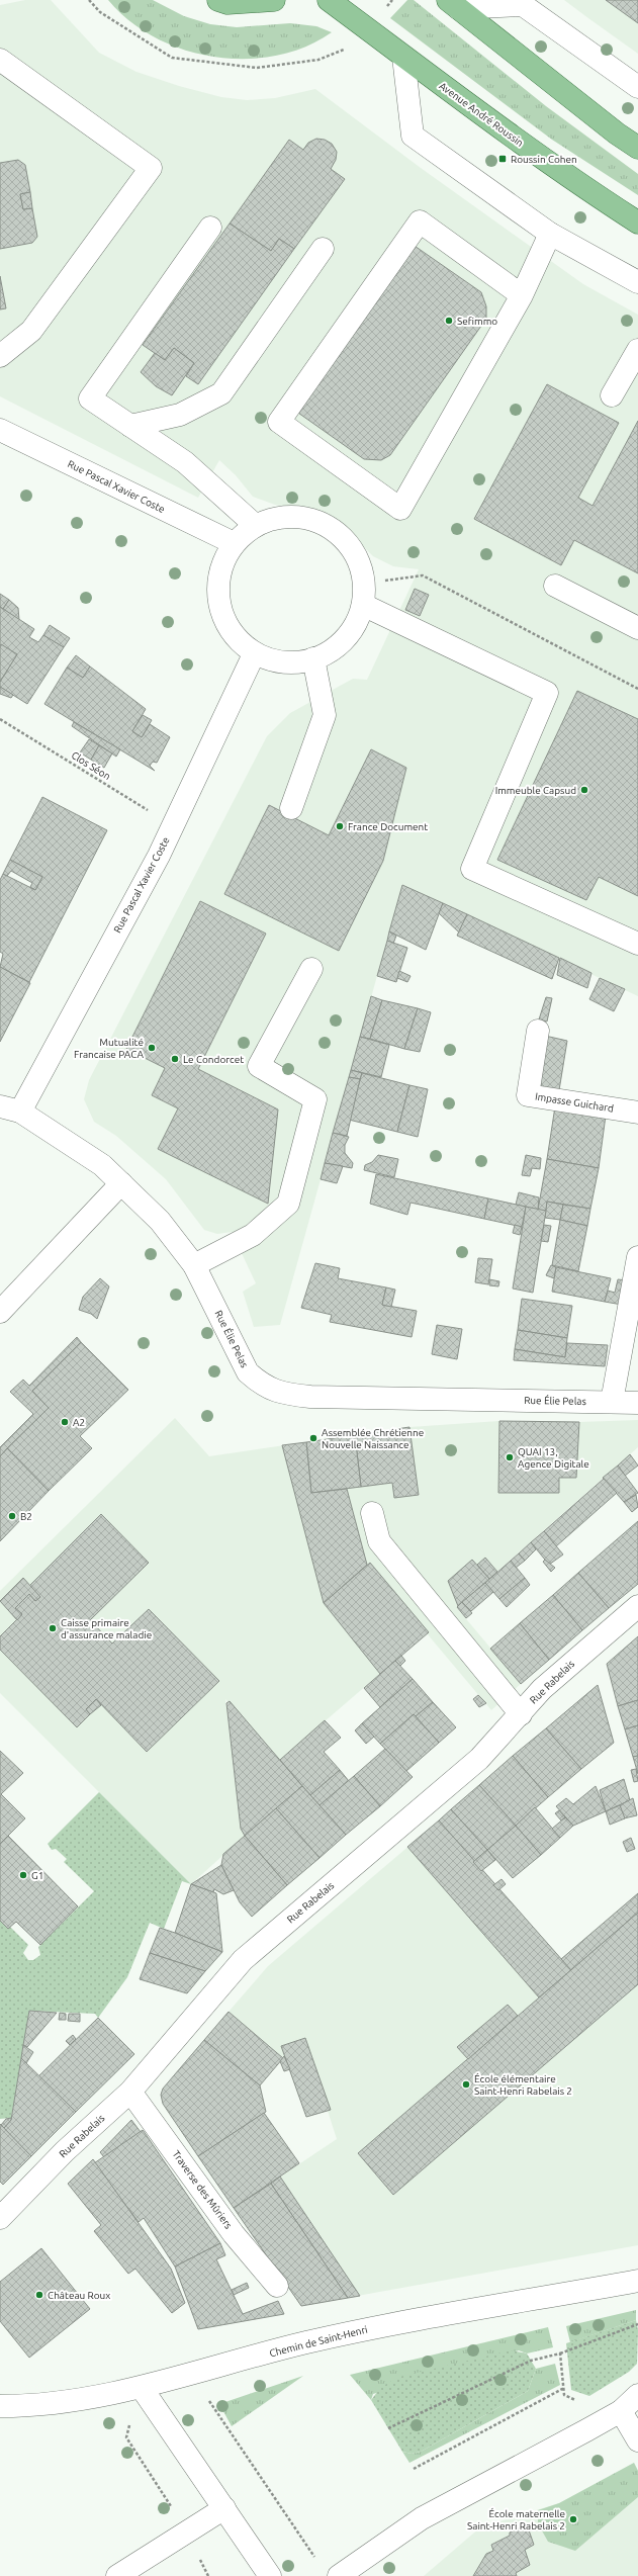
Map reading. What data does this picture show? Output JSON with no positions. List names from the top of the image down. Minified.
{"streets":{"main road":["Avenue André Roussin"],"street":["Rue Pascal Xavier Coste","Impasse Guichard","Rue Élie Pelas","Rue Rabelais","Traverse des Mûriers","Chemin de Saint-Henri"],"path":["Clos Séon"]},"crossings":[["Rue Pascal Xavier Coste","Clos Séon"],["Rue Pascal Xavier Coste","Rue Élie Pelas"],["Rue Rabelais","Traverse des Mûriers"]],"places":{"transit":["Roussin Cohen"],"other":["Sefimmo","Immeuble Capsud","France Document","Mutualité Francaise PACA","Le Condorcet","A2","Assemblée Chrétienne Nouvelle Naissance","QUAI 13, Agence Digitale","B2","Caisse primaire d'assurance maladie","G1","École élémentaire Saint-Henri Rabelais 2","Château Roux","École maternelle Saint-Henri Rabelais 2"]}}
